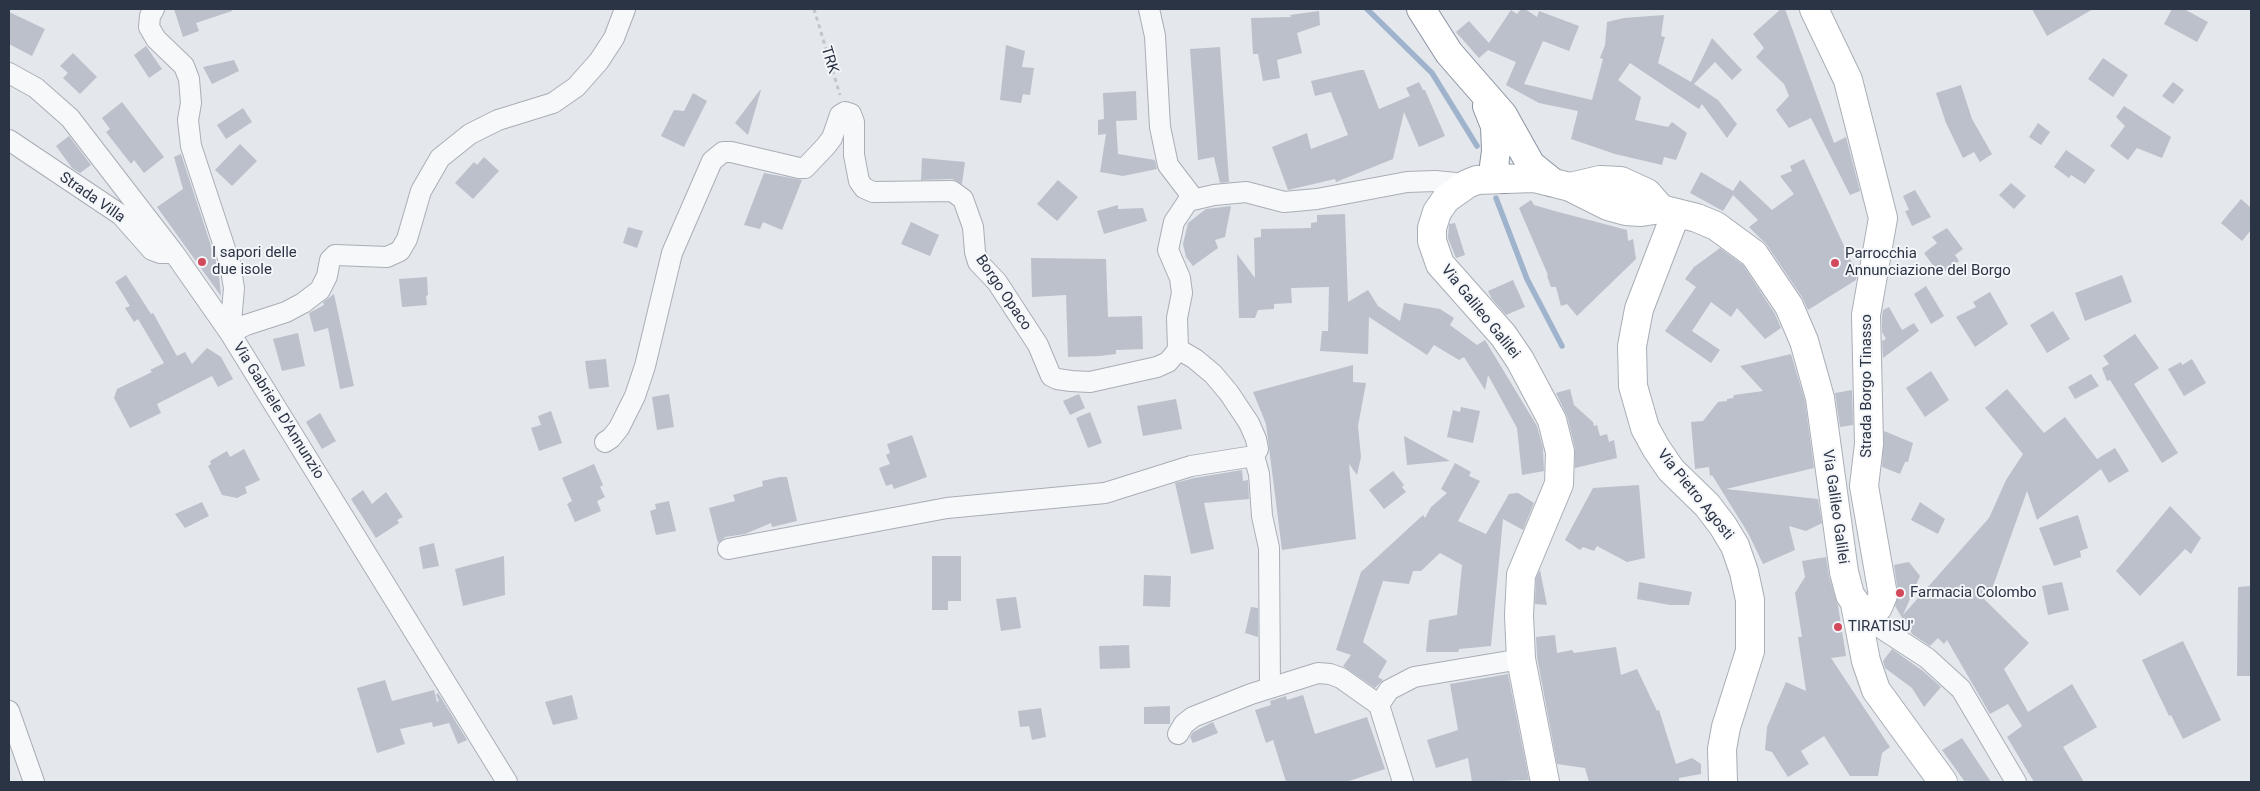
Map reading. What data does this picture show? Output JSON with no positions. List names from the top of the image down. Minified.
{"streets":{"main road":["Via Galileo Galilei","Strada Borgo Tinasso","Via Pietro Agosti"],"street":["Strada Villa","Borgo Opaco","Via Gabriele D'Annunzio"],"path":["TRK"]},"crossings":[["TRK","Borgo Opaco"],["Strada Villa","Via Gabriele D'Annunzio"],["Via Galileo Galilei","Strada Borgo Tinasso"],["Via Galileo Galilei","Via Pietro Agosti"]],"places":["I sapori delle due isole","Parrocchia Annunciazione del Borgo","Farmacia Colombo","TIRATISU'"]}
